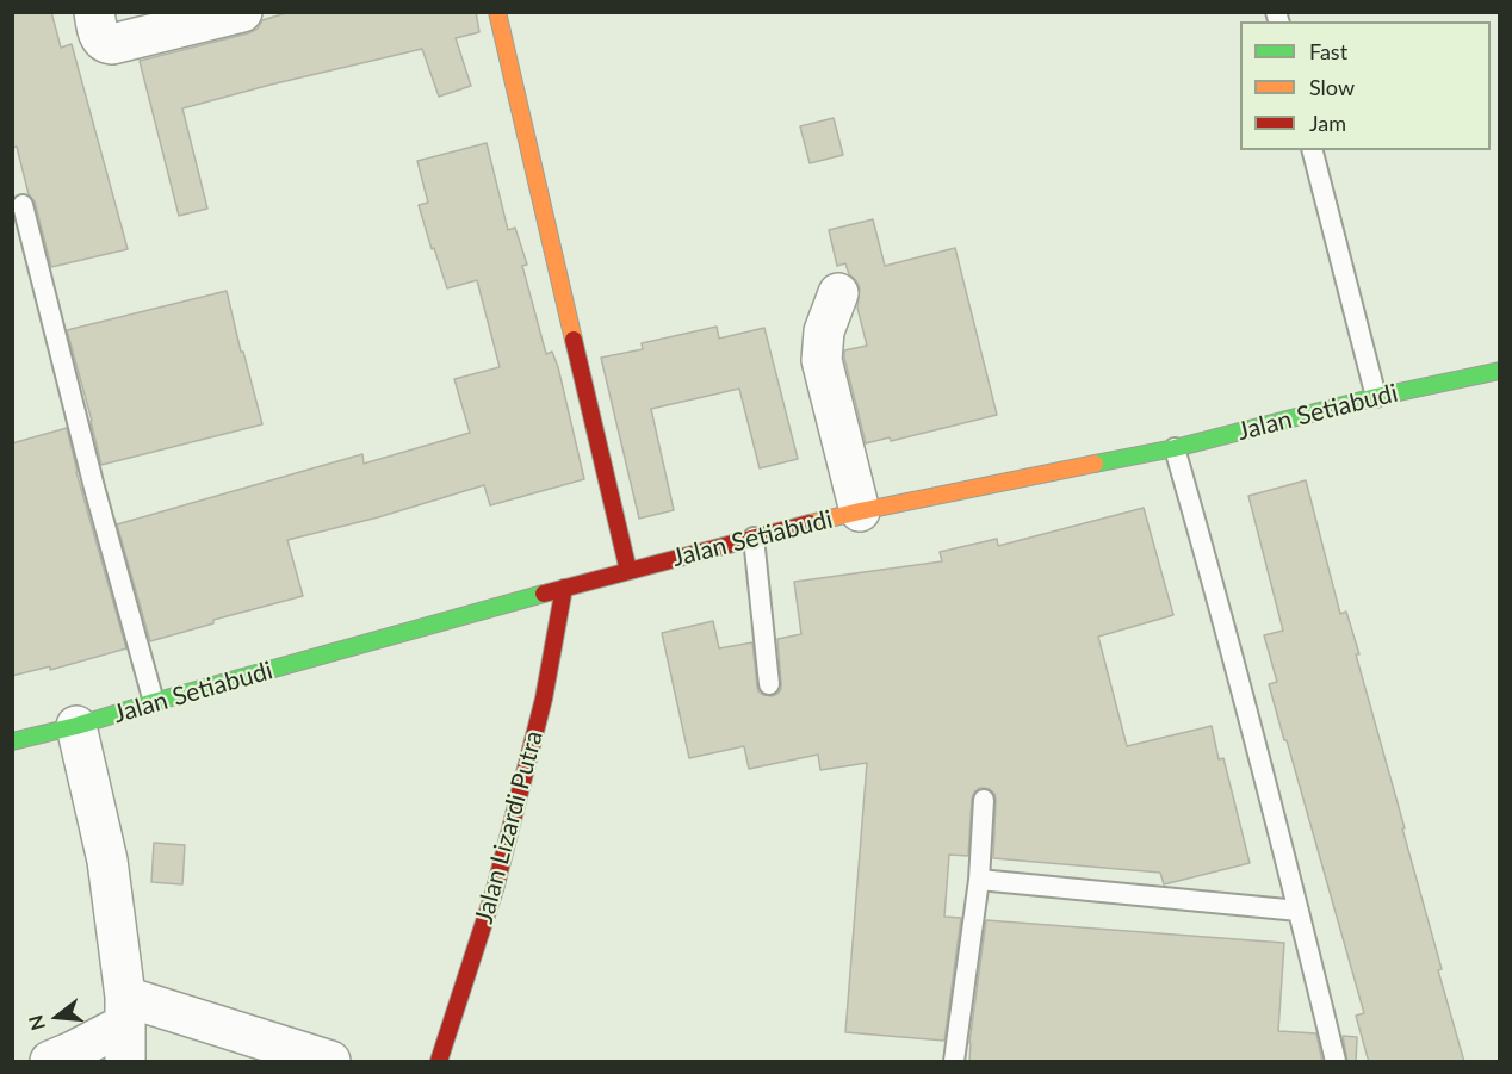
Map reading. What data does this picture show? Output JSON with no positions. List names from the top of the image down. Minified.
{"streets":{"main road":["Jalan Setiabudi","Jalan Lizardi Putra"]},"crossings":[["Jalan Setiabudi","Jalan Lizardi Putra"]],"legend":["Fast","Slow","Jam"],"north":"left"}
